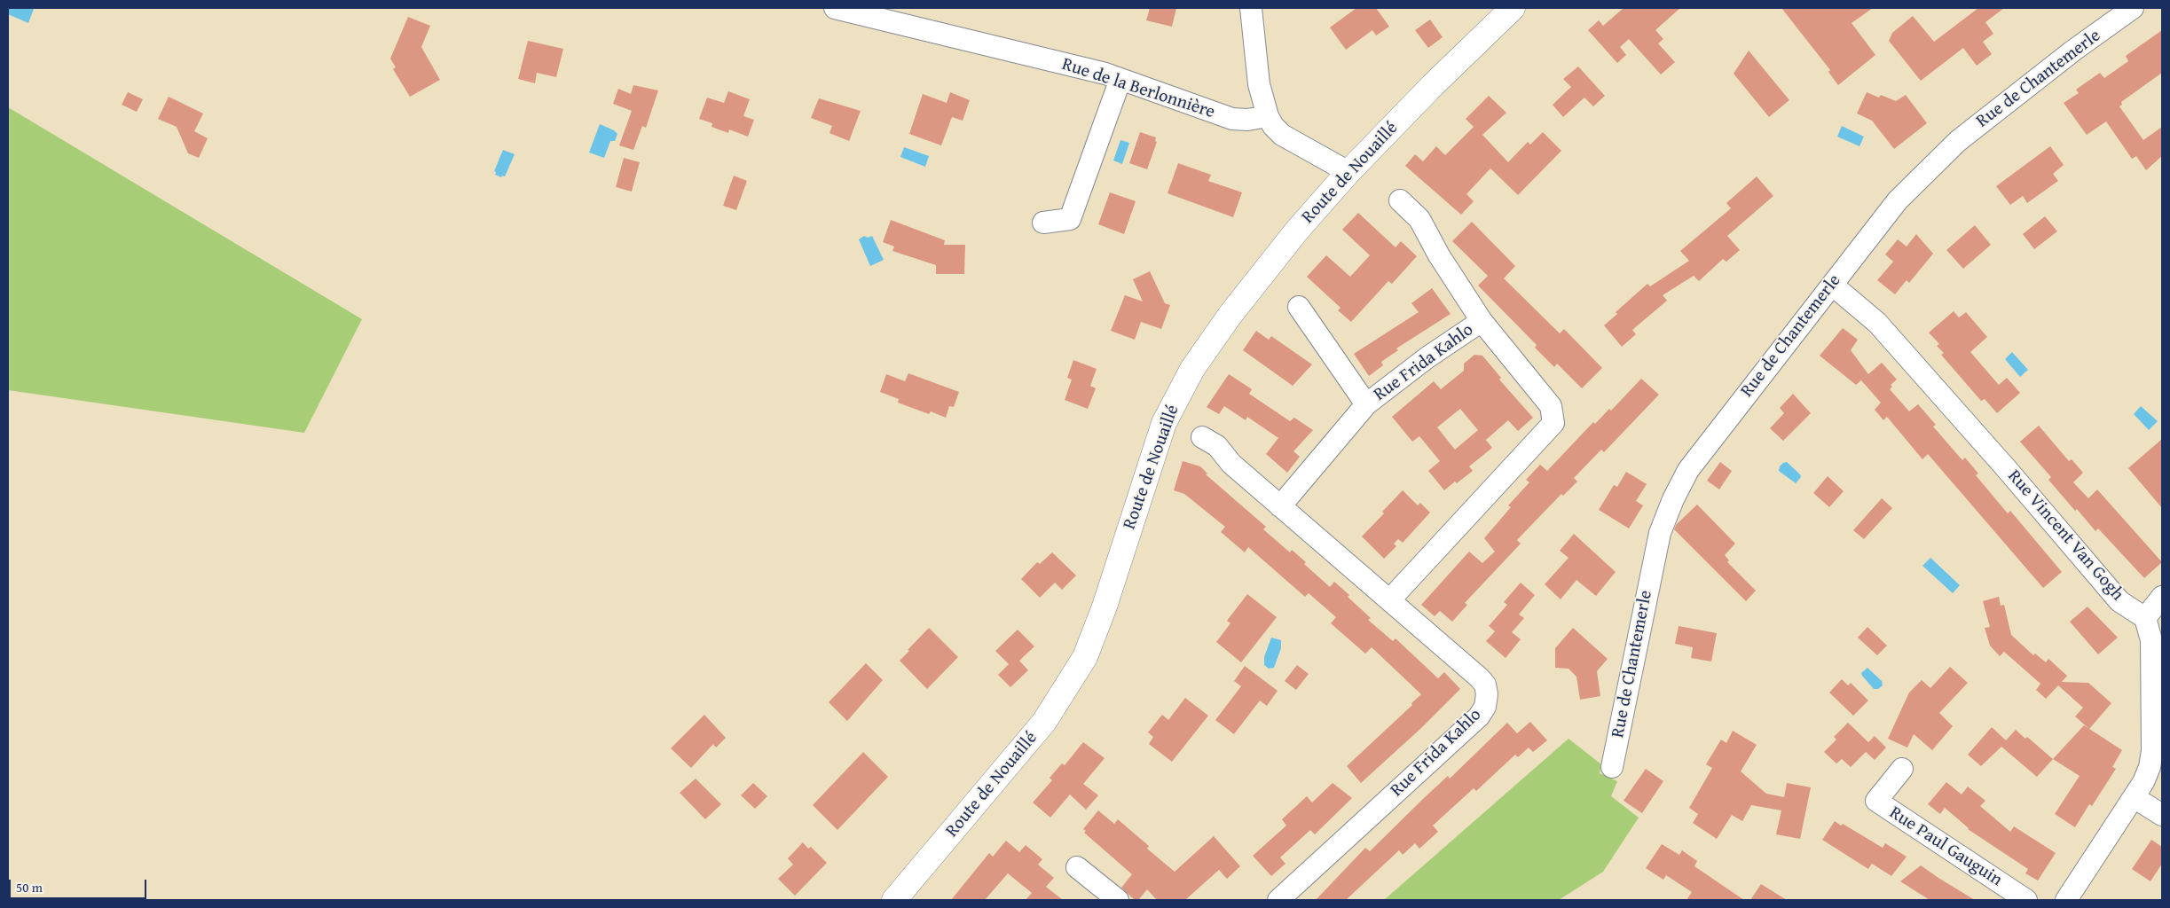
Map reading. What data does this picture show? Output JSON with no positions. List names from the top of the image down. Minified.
{"streets":{"street":["Rue de Chantemerle","Rue de la Berlonnière","Route de Nouaillé","Rue Frida Kahlo","Rue Vincent Van Gogh","Rue Paul Gauguin"]},"crossings":[["Rue de Chantemerle","Rue Vincent Van Gogh"]],"scale_bar":"50 m"}
